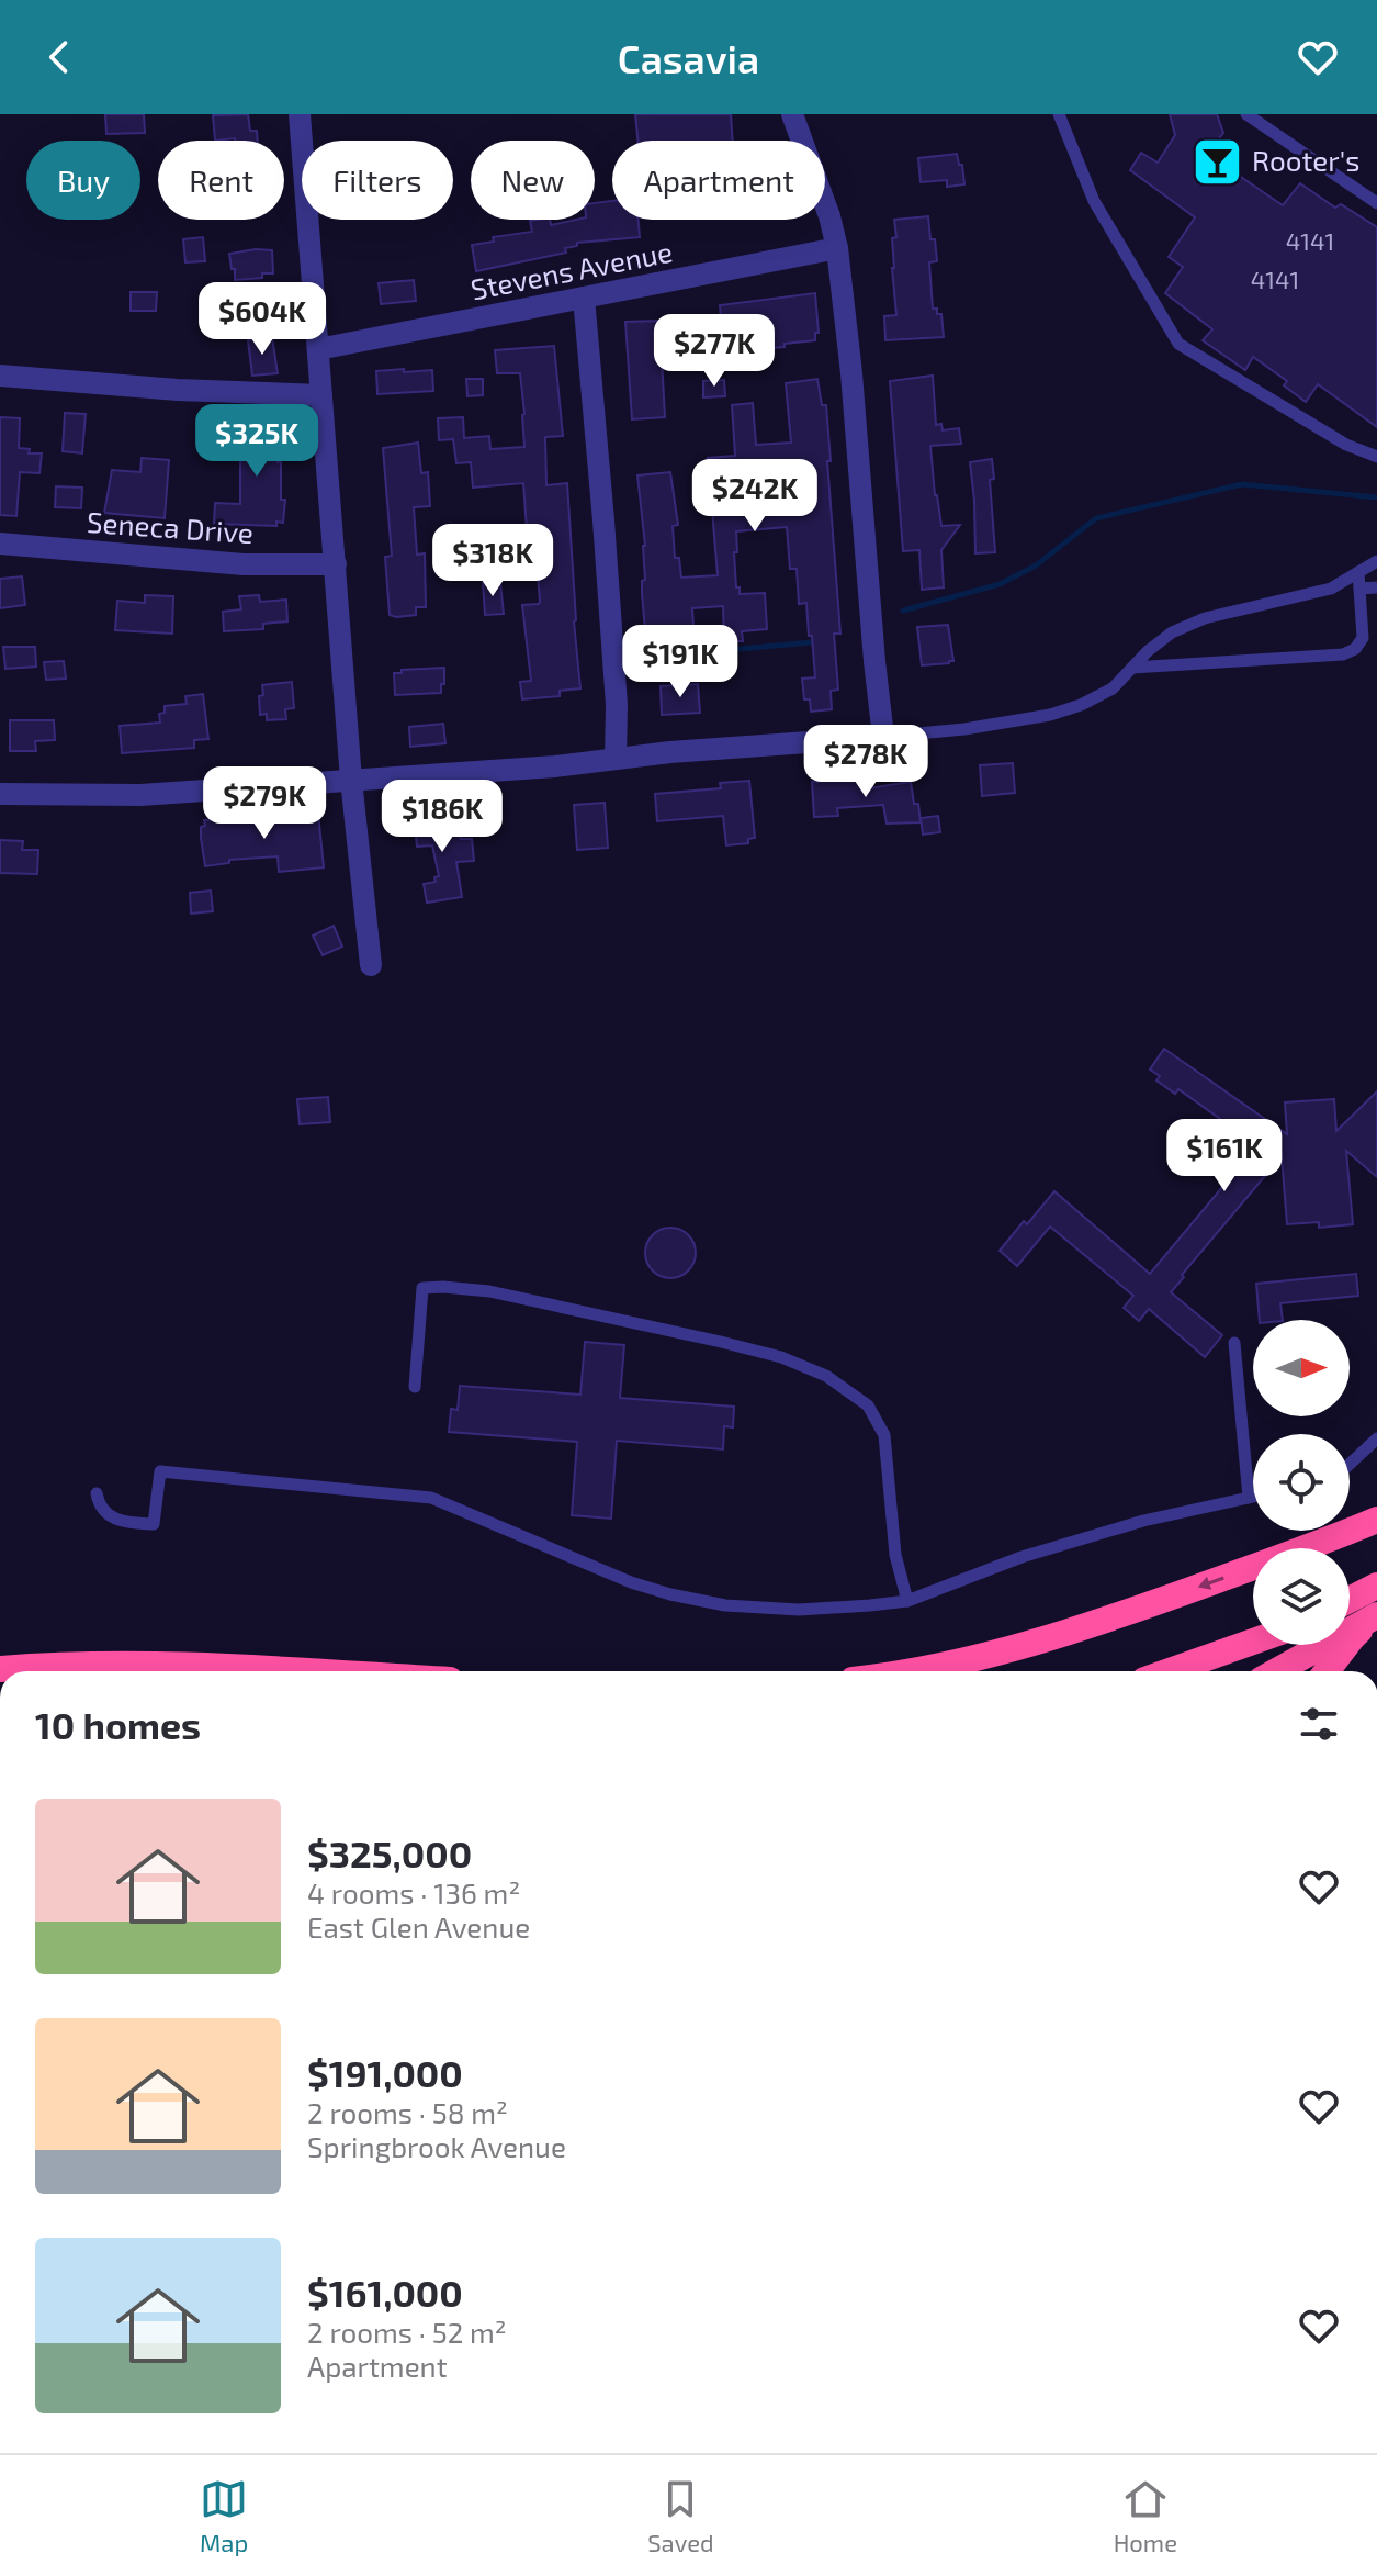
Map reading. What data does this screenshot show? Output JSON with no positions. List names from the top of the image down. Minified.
{"streets":{"street":["Stevens Avenue","Seneca Drive"]},"places":{"bar":["Rooter's"]},"house_numbers":["4141","4141"],"north":"right","page":{"header":"Casavia","chip":["Buy","Rent","Filters","New","Apartment"],"price":["$604K","$277K","$325K","$242K","$318K","$191K","$278K","$279K","$186K","$161K"],"heading":"10 homes","list":[{"name":"$325,000","note":"4 rooms · 136 m² · East Glen Avenue"},{"name":"$191,000","note":"2 rooms · 58 m² · Springbrook Avenue"},{"name":"$161,000","note":"2 rooms · 52 m² · Apartment"}],"tabs":["Map","Saved","Home"]}}
